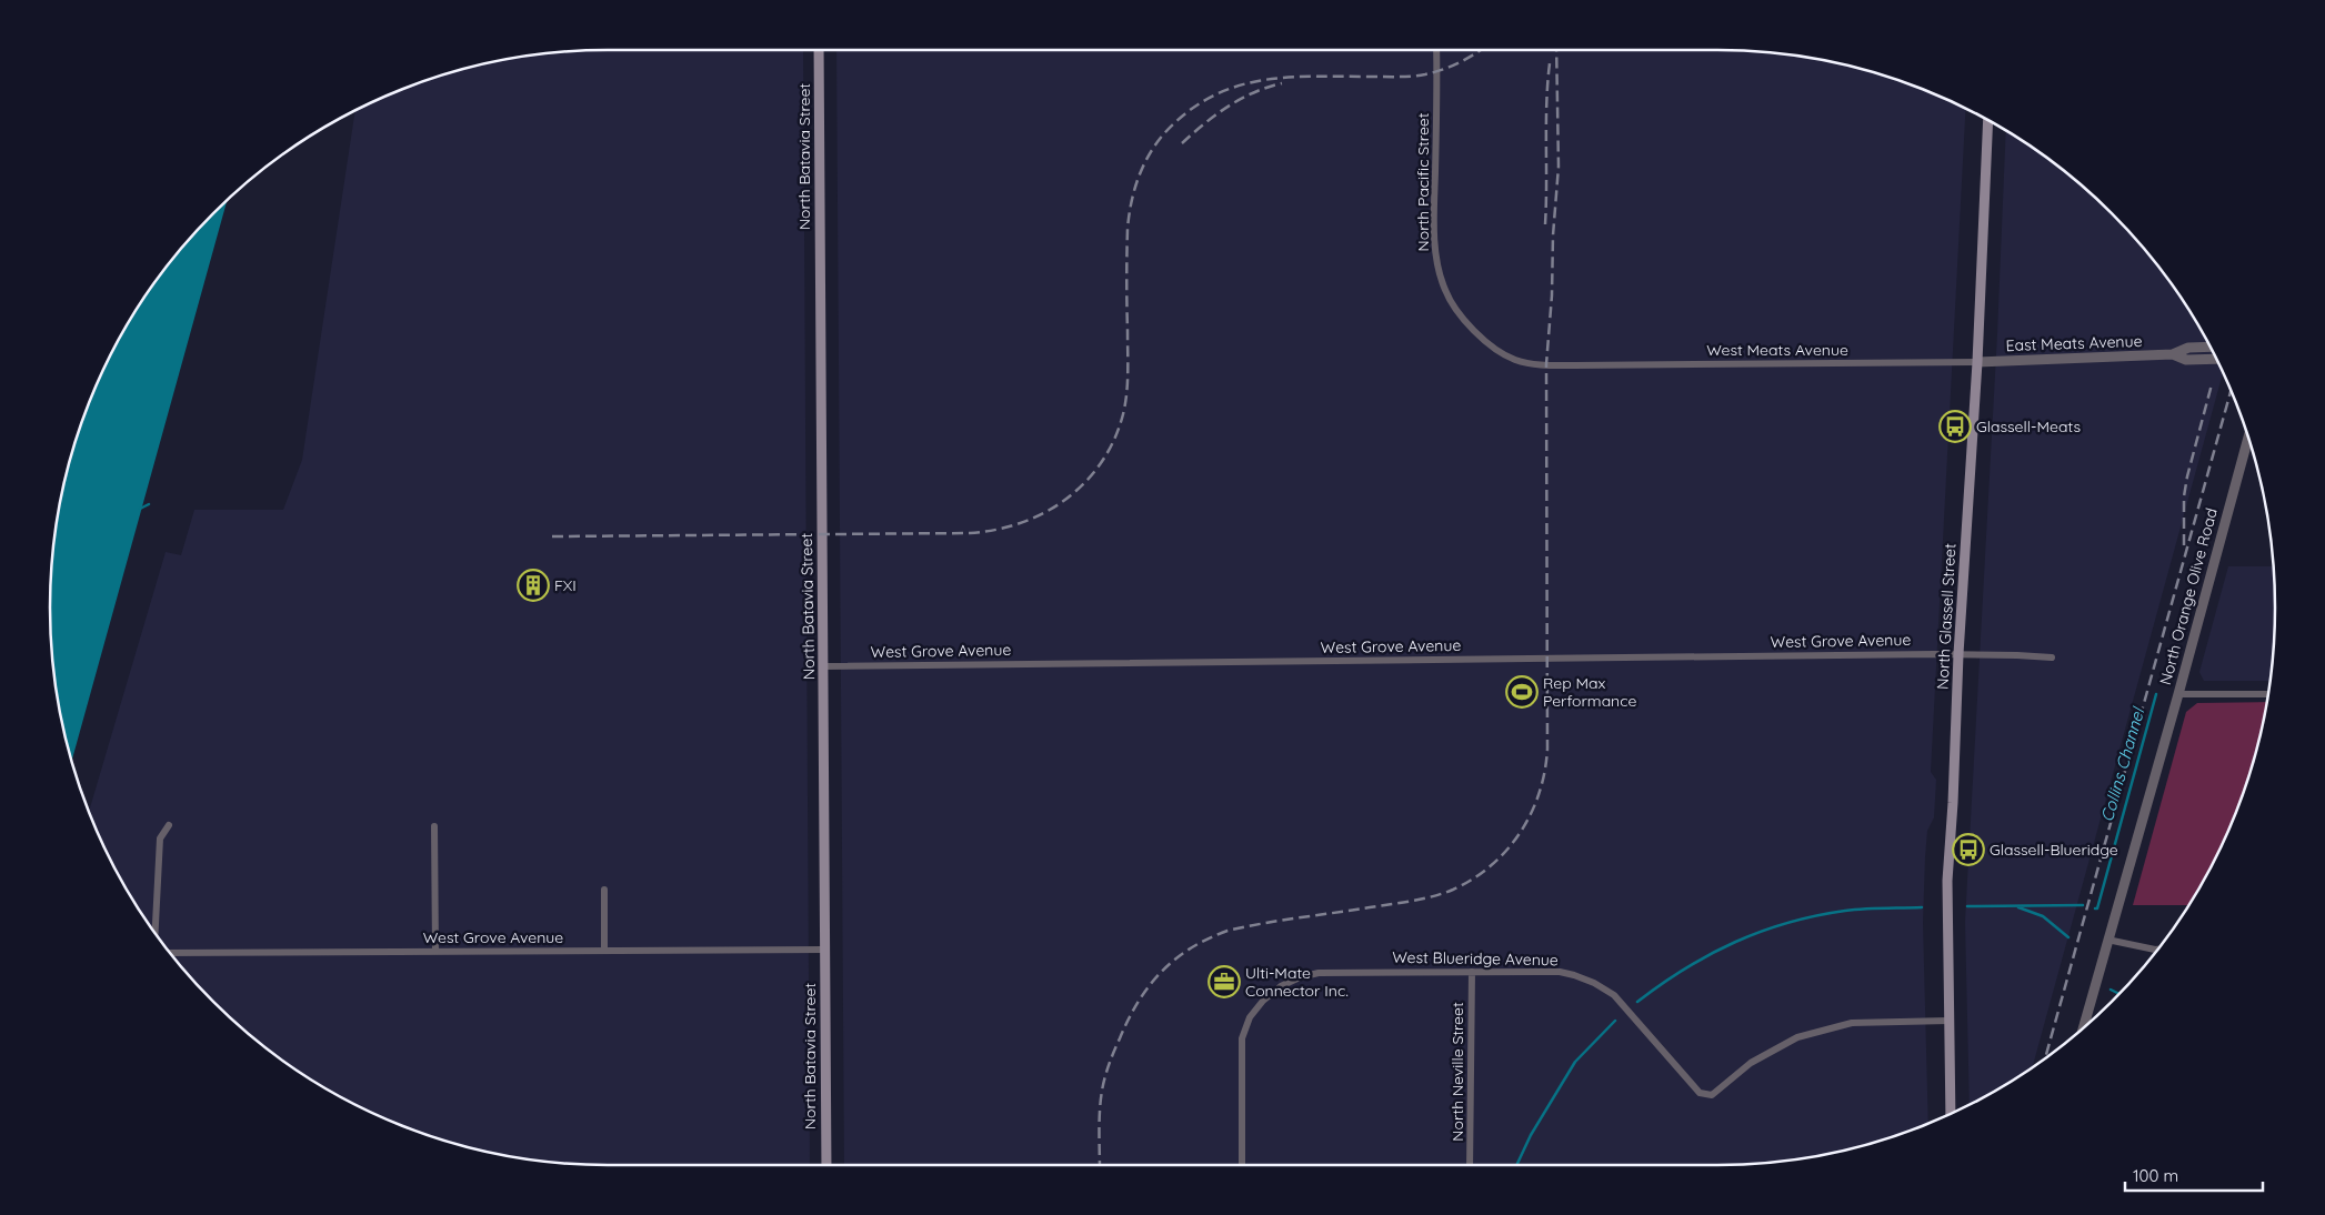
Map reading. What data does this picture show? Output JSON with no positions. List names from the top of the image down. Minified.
{"streets":{"main road":["North Batavia Street","North Glassell Street"],"street":["North Pacific Street","East Meats Avenue","West Meats Avenue","North Orange Olive Road","West Grove Avenue","West Blueridge Avenue","North Neville Street"]},"crossings":[["North Batavia Street","West Grove Avenue"],["North Pacific Street","West Meats Avenue"],["East Meats Avenue","West Meats Avenue"],["East Meats Avenue","North Glassell Street"],["West Meats Avenue","North Glassell Street"],["North Glassell Street","West Grove Avenue"],["North Glassell Street","West Blueridge Avenue"],["West Blueridge Avenue","North Neville Street"]],"water":["Collins Channel"],"places":{"bus stop":["Glassell-Meats","Glassell-Blueridge"],"building":["FXI"],"sports":["Rep Max Performance"],"office":["Ulti-Mate Connector Inc."]},"scale_bar":"100 m"}
